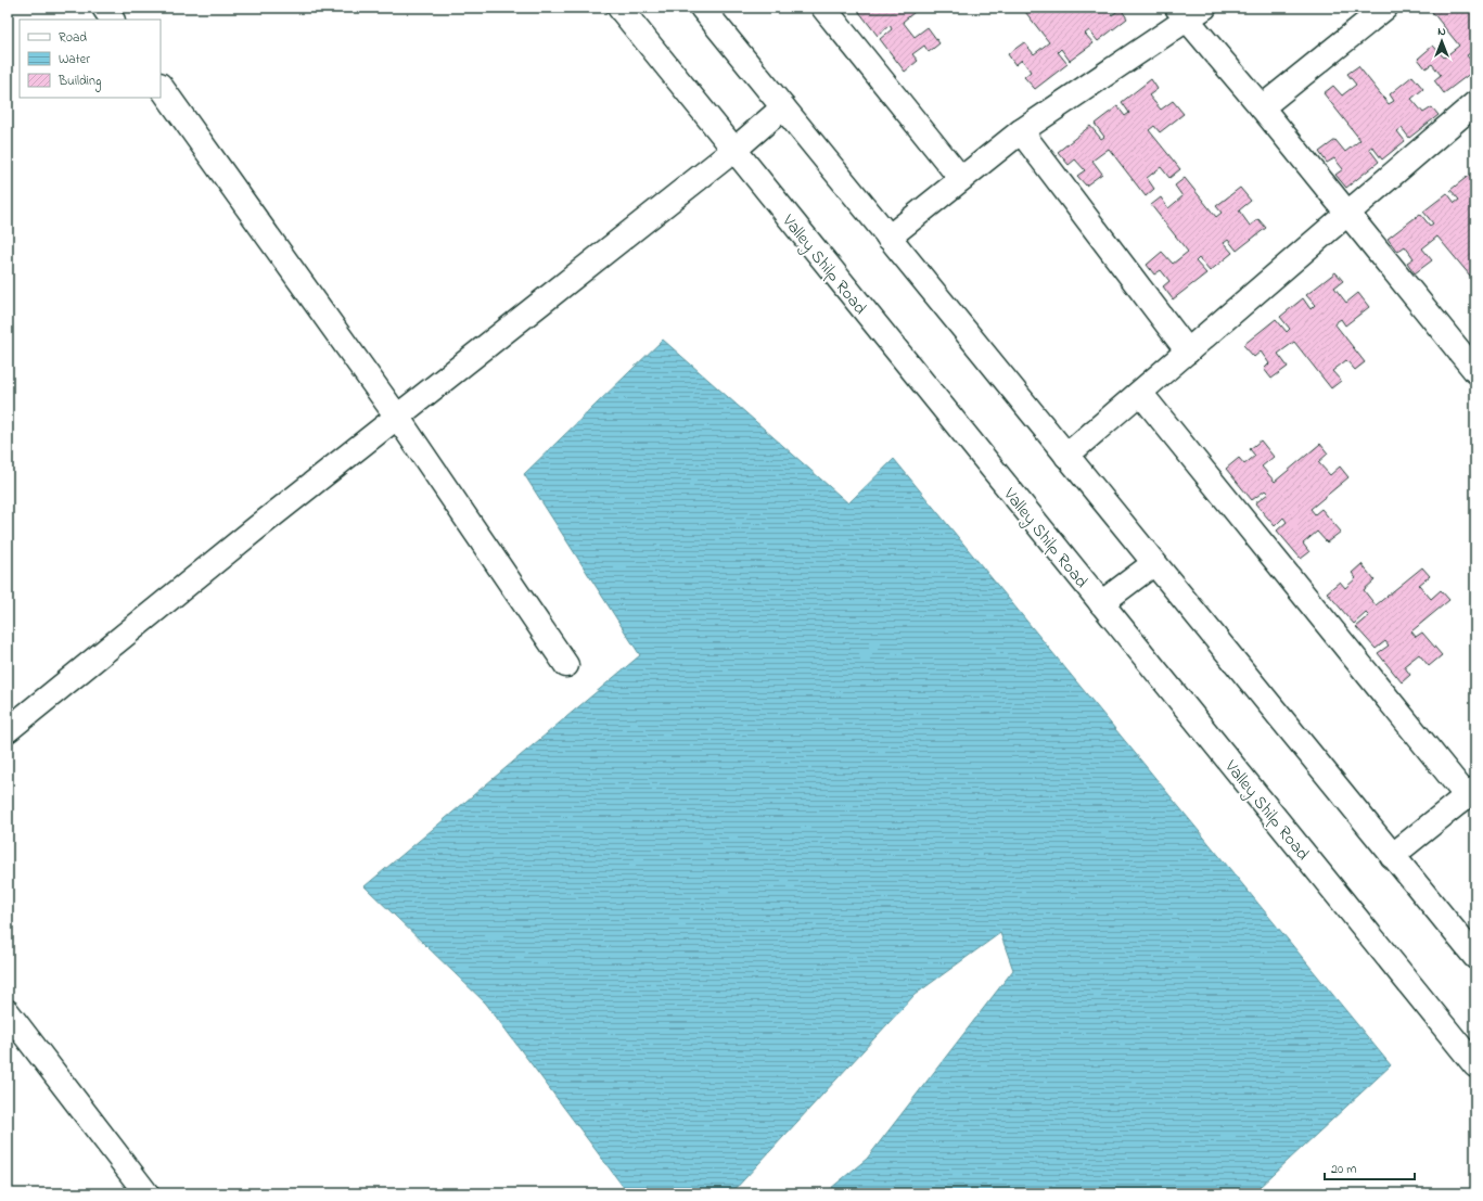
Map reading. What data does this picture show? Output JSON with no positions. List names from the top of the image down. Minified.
{"streets":{"street":["Valley Shilp Road"]},"legend":["Road","Water","Building"],"scale_bar":"20 m","north":"top"}
